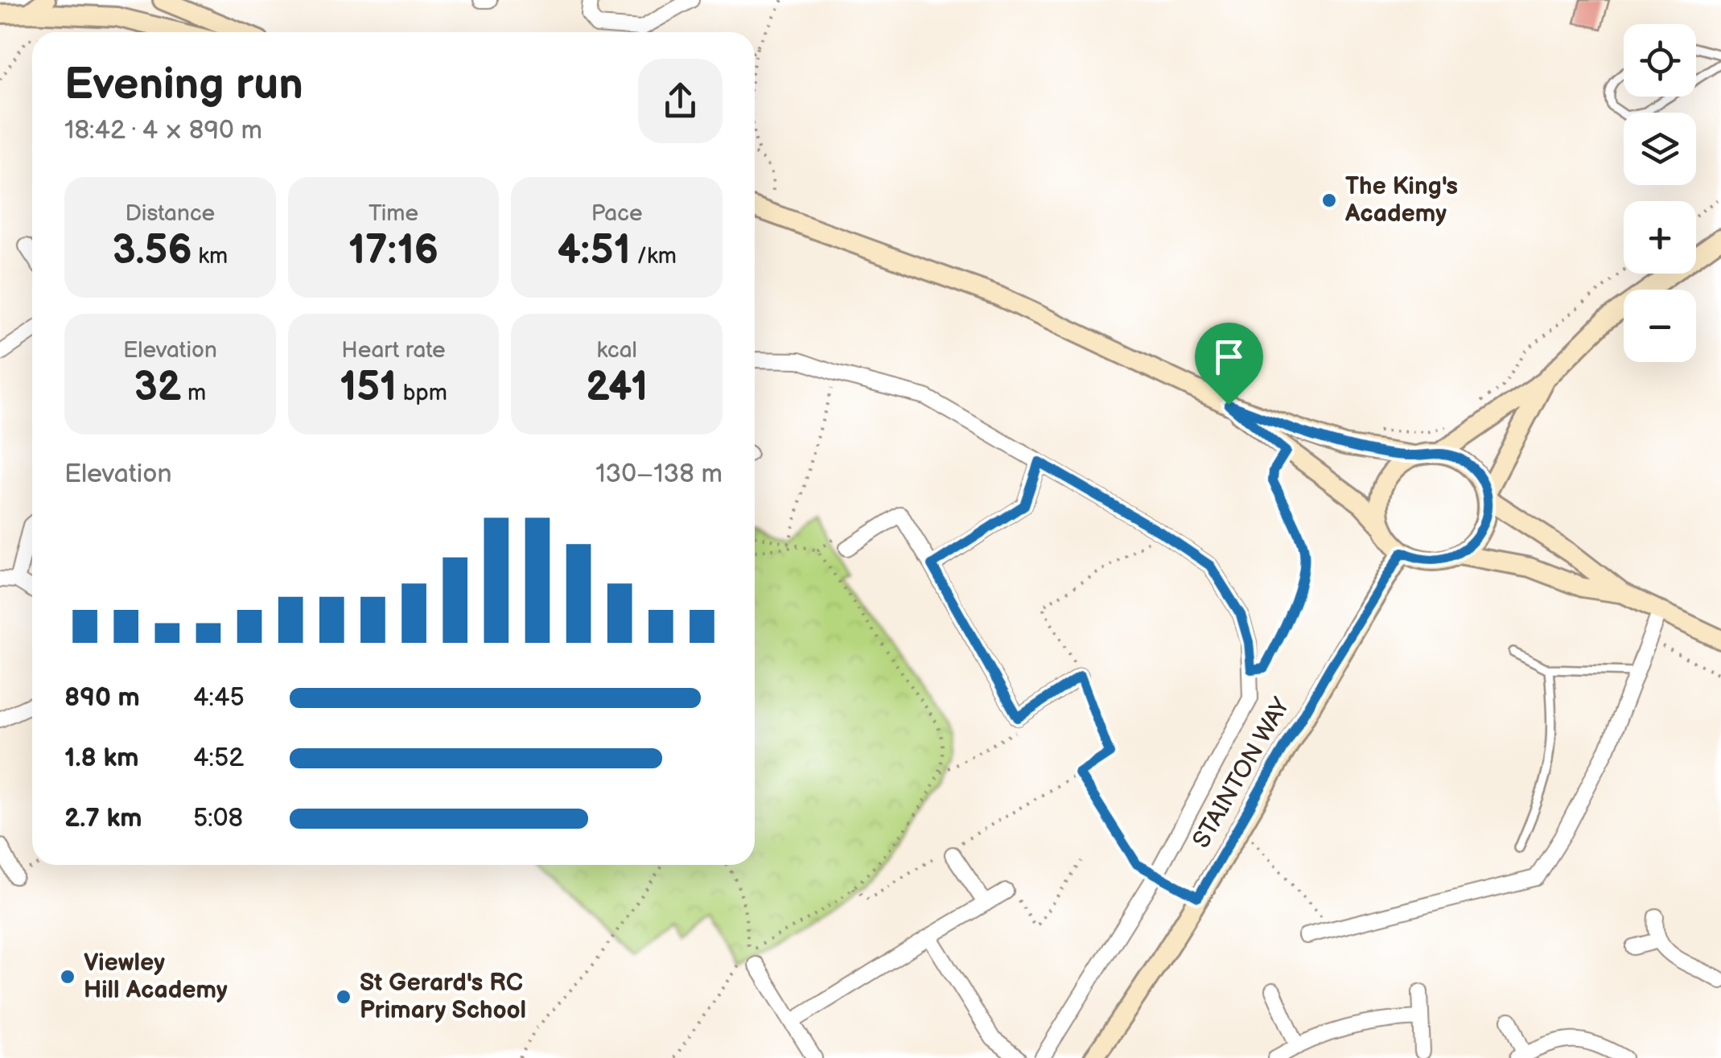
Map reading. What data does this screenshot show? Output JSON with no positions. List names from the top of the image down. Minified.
{"streets":{"main road":["STAINTON WAY"]},"places":["The King's Academy","Viewley Hill Academy","St Gerard's RC Primary School"],"page":{"map_buttons":["+","−"],"heading":["Evening run","18:42 · 4 × 890 m"],"stats":[["Distance","3.56 km"],["Time","17:16"],["Pace","4:51 /km"],["Elevation","32 m"],["Heart rate","151 bpm"],["kcal","241"]],"chart":["Elevation","130–138 m"],"list":[{"name":"890 m","note":"4:45"},{"name":"1.8 km","note":"4:52"},{"name":"2.7 km","note":"5:08"}]}}
